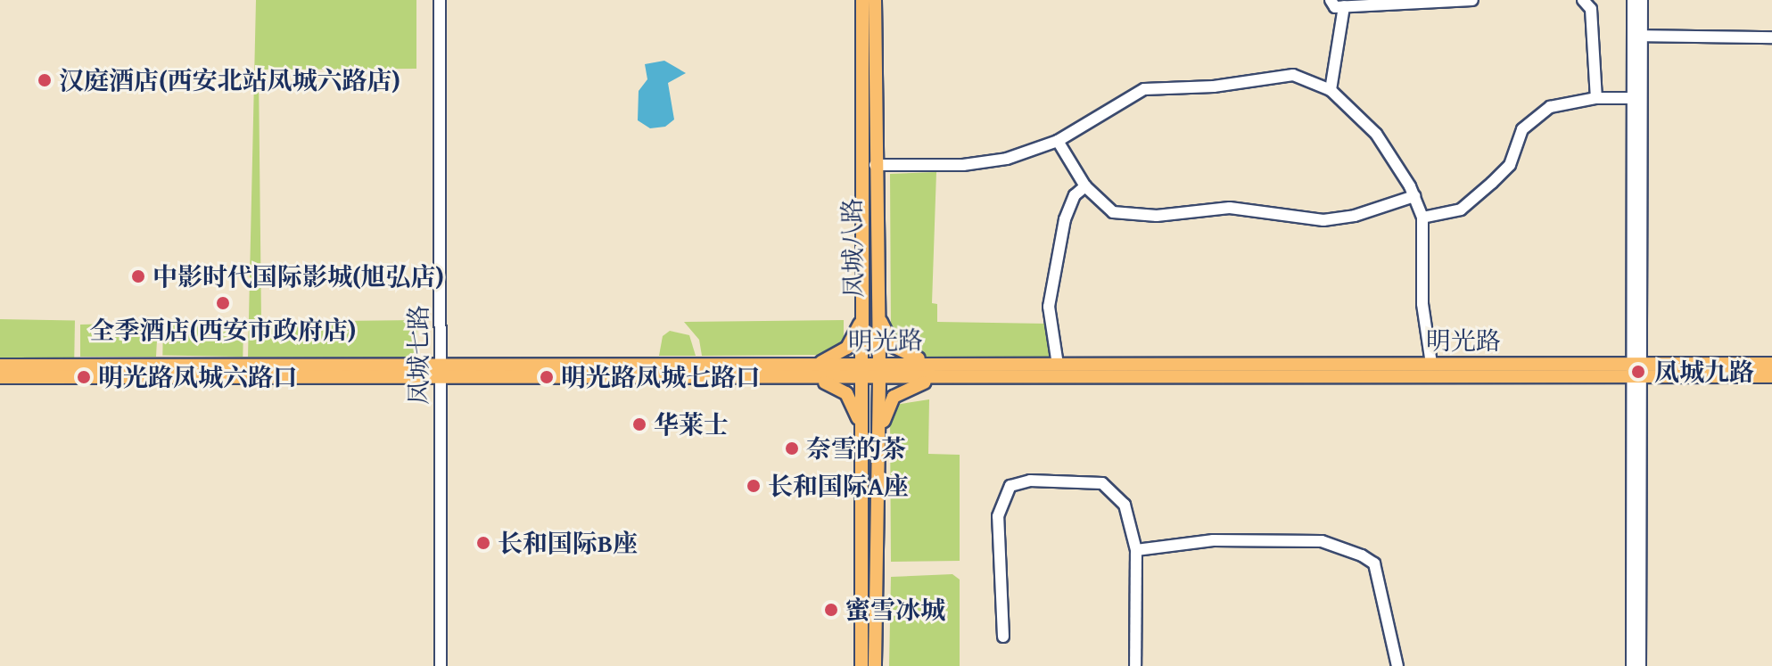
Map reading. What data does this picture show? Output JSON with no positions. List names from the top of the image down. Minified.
{"streets":{"main road":["凤城八路","明光路"],"street":["凤城七路"]},"crossings":[["凤城八路","明光路"],["明光路","凤城七路"]],"places":["汉庭酒店(西安北站凤城六路店)","中影时代国际影城(旭弘店)","全季酒店(西安市政府店)","凤城九路","明光路凤城六路口","明光路凤城七路口","华莱士","奈雪的茶","长和国际A座","长和国际B座","蜜雪冰城"]}
